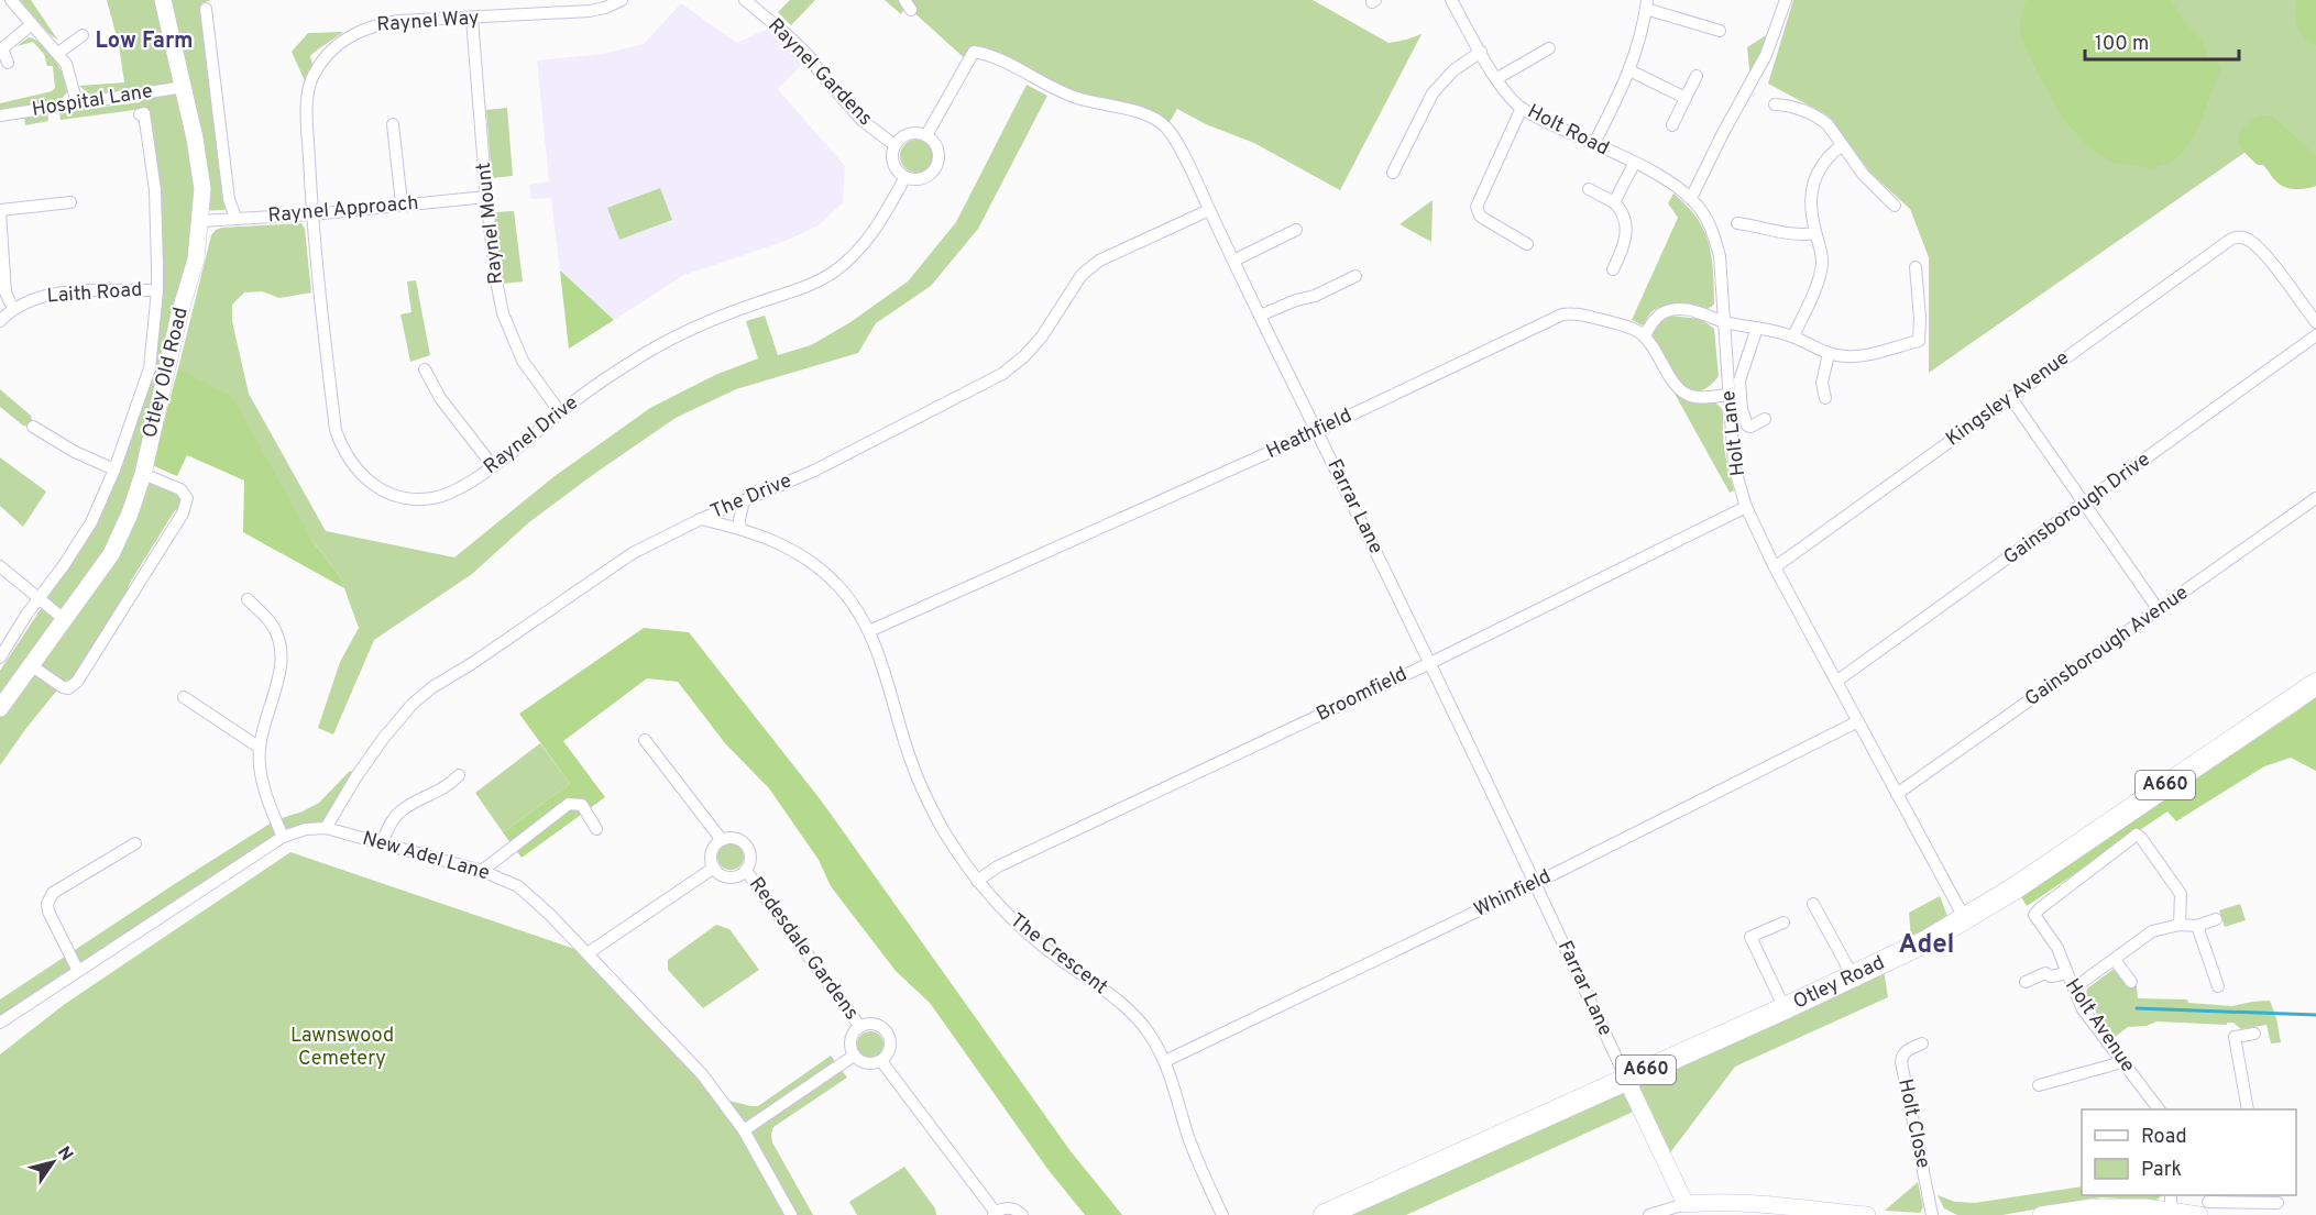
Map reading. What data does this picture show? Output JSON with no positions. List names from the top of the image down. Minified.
{"streets":{"highway":["A660","Otley Road"],"street":["Raynel Way","Raynel Gardens","Hospital Lane","Holt Road","Raynel Approach","Raynel Mount","Laith Road","Otley Old Road","Kingsley Avenue","Holt Lane","Heathfield","Raynel Drive","The Drive","Farrar Lane","Gainsborough Drive","Gainsborough Avenue","Broomfield","New Adel Lane","Whinfield","Redesdale Gardens","The Crescent","Holt Avenue","Holt Close"]},"crossings":[["Raynel Way","Raynel Approach"],["Raynel Way","Raynel Mount"],["Raynel Way","Raynel Drive"],["Raynel Gardens","Raynel Drive"],["Raynel Gardens","Farrar Lane"],["Hospital Lane","Otley Old Road"],["Holt Road","Holt Lane"],["Raynel Approach","Raynel Mount"],["Raynel Approach","Otley Old Road"],["Raynel Approach","Raynel Drive"],["Raynel Mount","Raynel Drive"],["Laith Road","Otley Old Road"],["Kingsley Avenue","Holt Lane"],["Holt Lane","Gainsborough Drive"],["Holt Lane","Gainsborough Avenue"],["Holt Lane","Broomfield"],["Holt Lane","Whinfield"],["Holt Lane","Otley Road"],["Heathfield","Farrar Lane"],["Heathfield","The Crescent"],["Raynel Drive","Farrar Lane"],["The Drive","Farrar Lane"],["The Drive","New Adel Lane"],["The Drive","The Crescent"],["Farrar Lane","Broomfield"],["Farrar Lane","Whinfield"],["Farrar Lane","Otley Road"],["Broomfield","The Crescent"],["Whinfield","The Crescent"]],"districts":["Low Farm","Adel"],"parks":["Lawnswood Cemetery"],"legend":["Road","Park"],"scale_bar":"100 m","north":"top right"}
